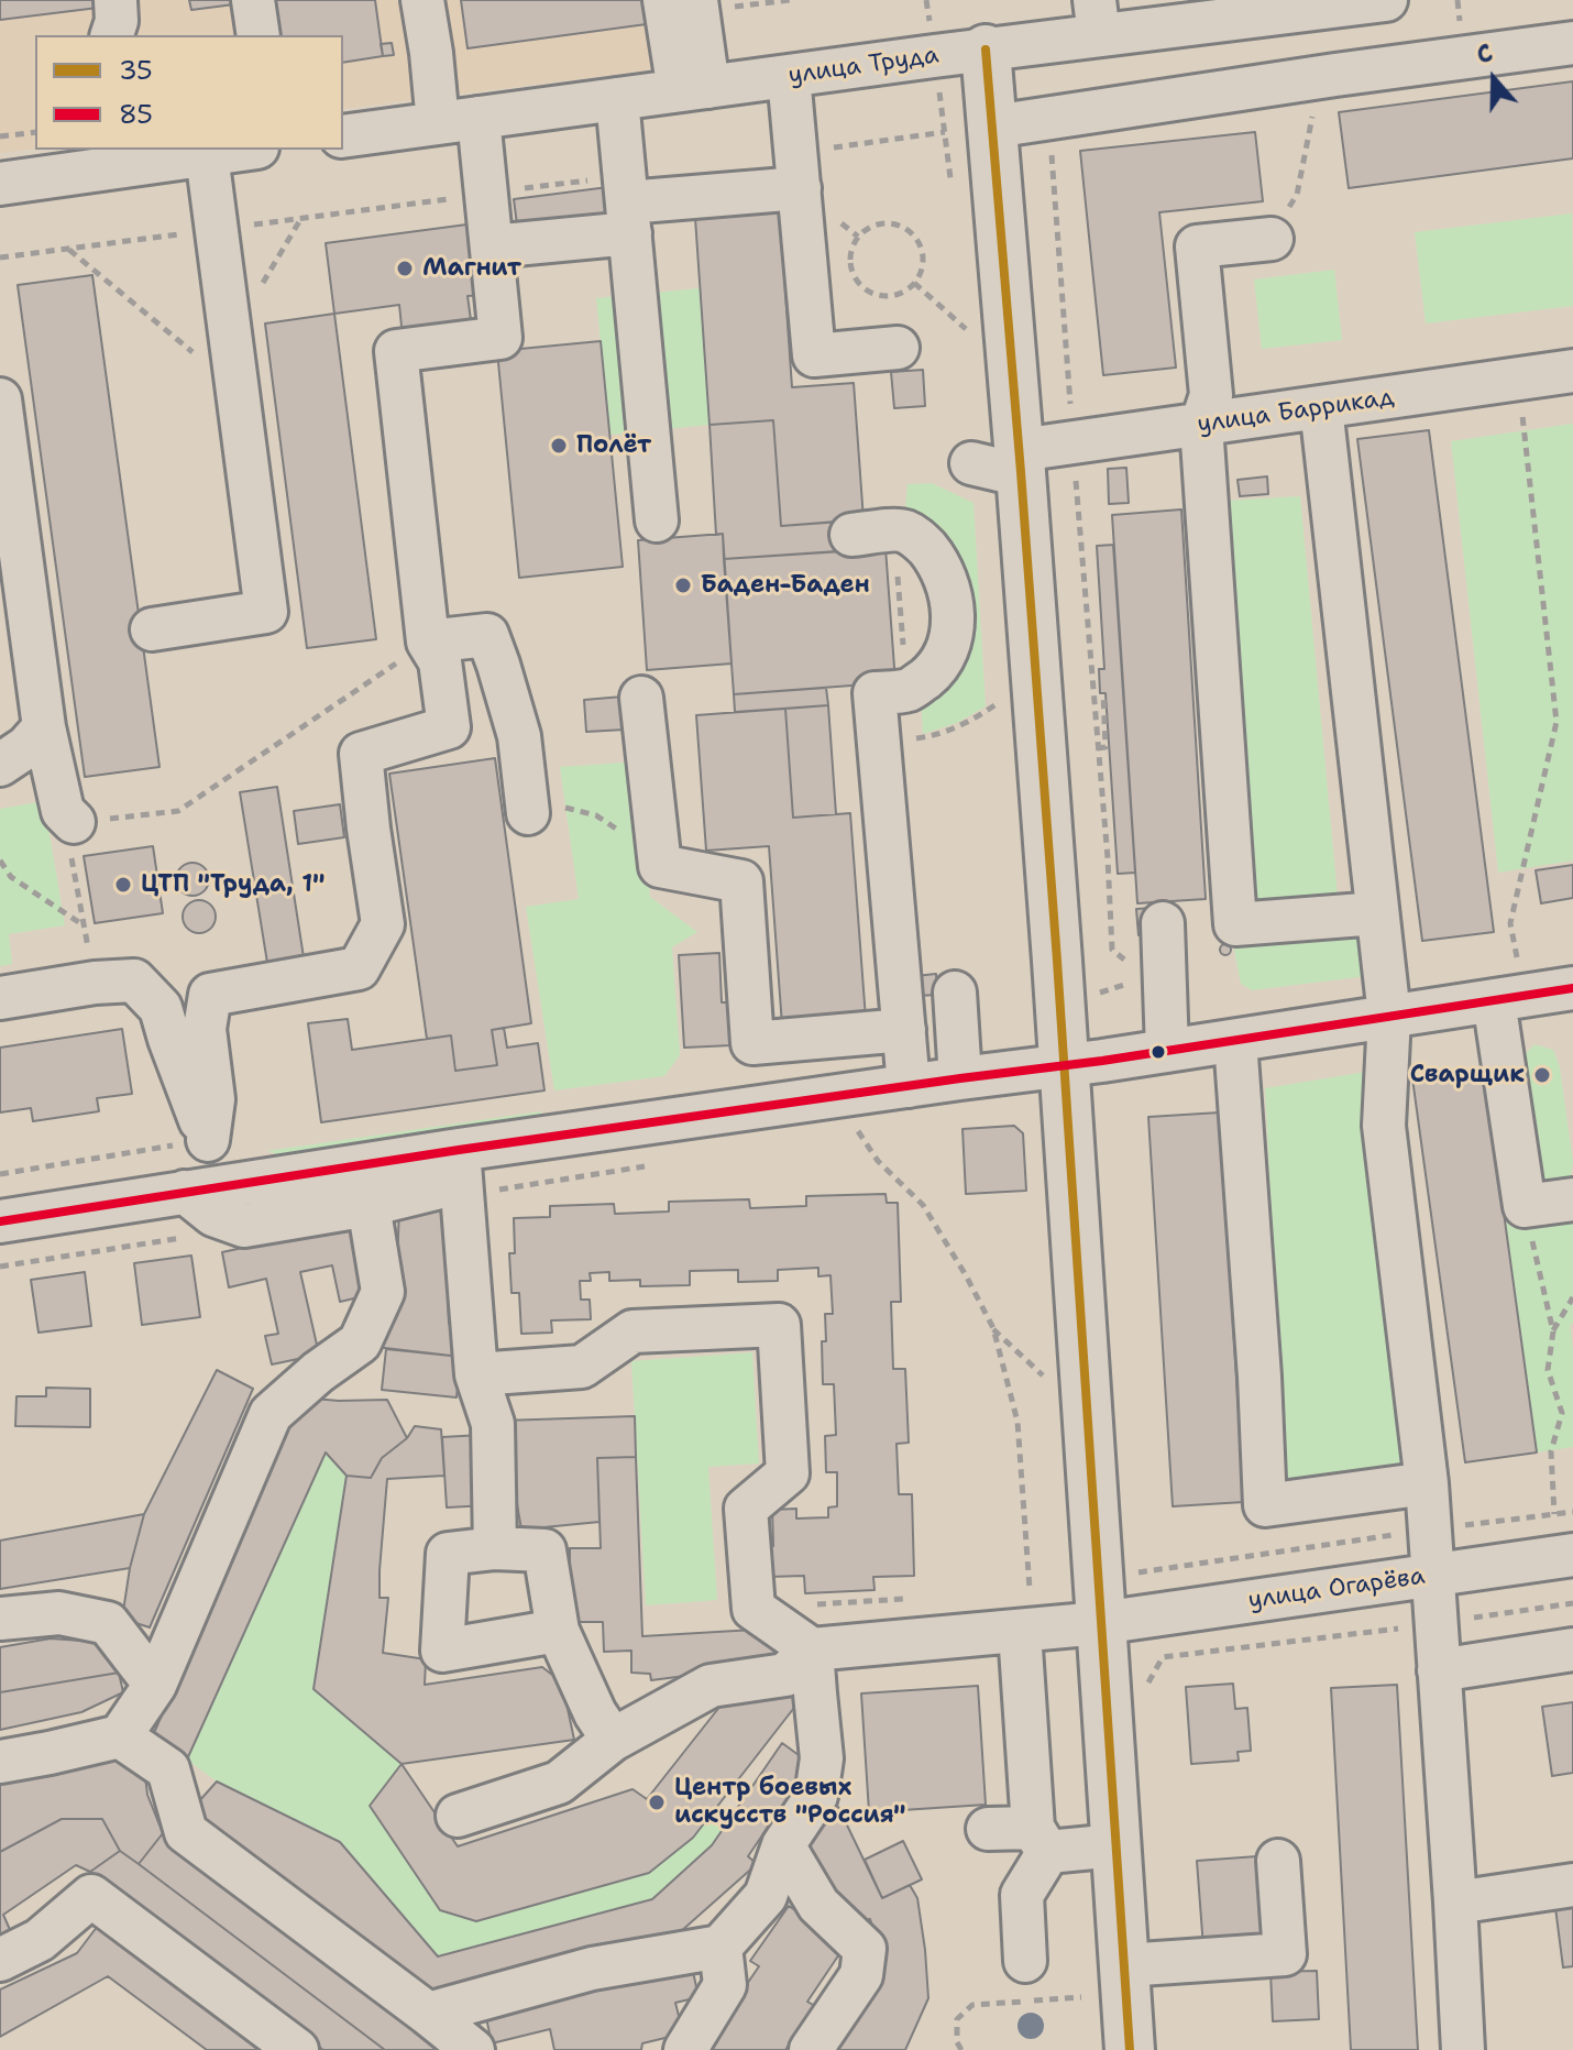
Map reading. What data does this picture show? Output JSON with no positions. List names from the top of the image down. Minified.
{"streets":{"street":["улица Труда","улица Баррикад","улица Огарёва"]},"places":["Магнит","Полёт","Баден-Баден","ЦТП \"Труда, 1\"","Сварщик","Центр боевых искусств \"Россия\""],"lines":["transit line 35","transit line 85"],"legend":["35","85"],"north":"top"}
